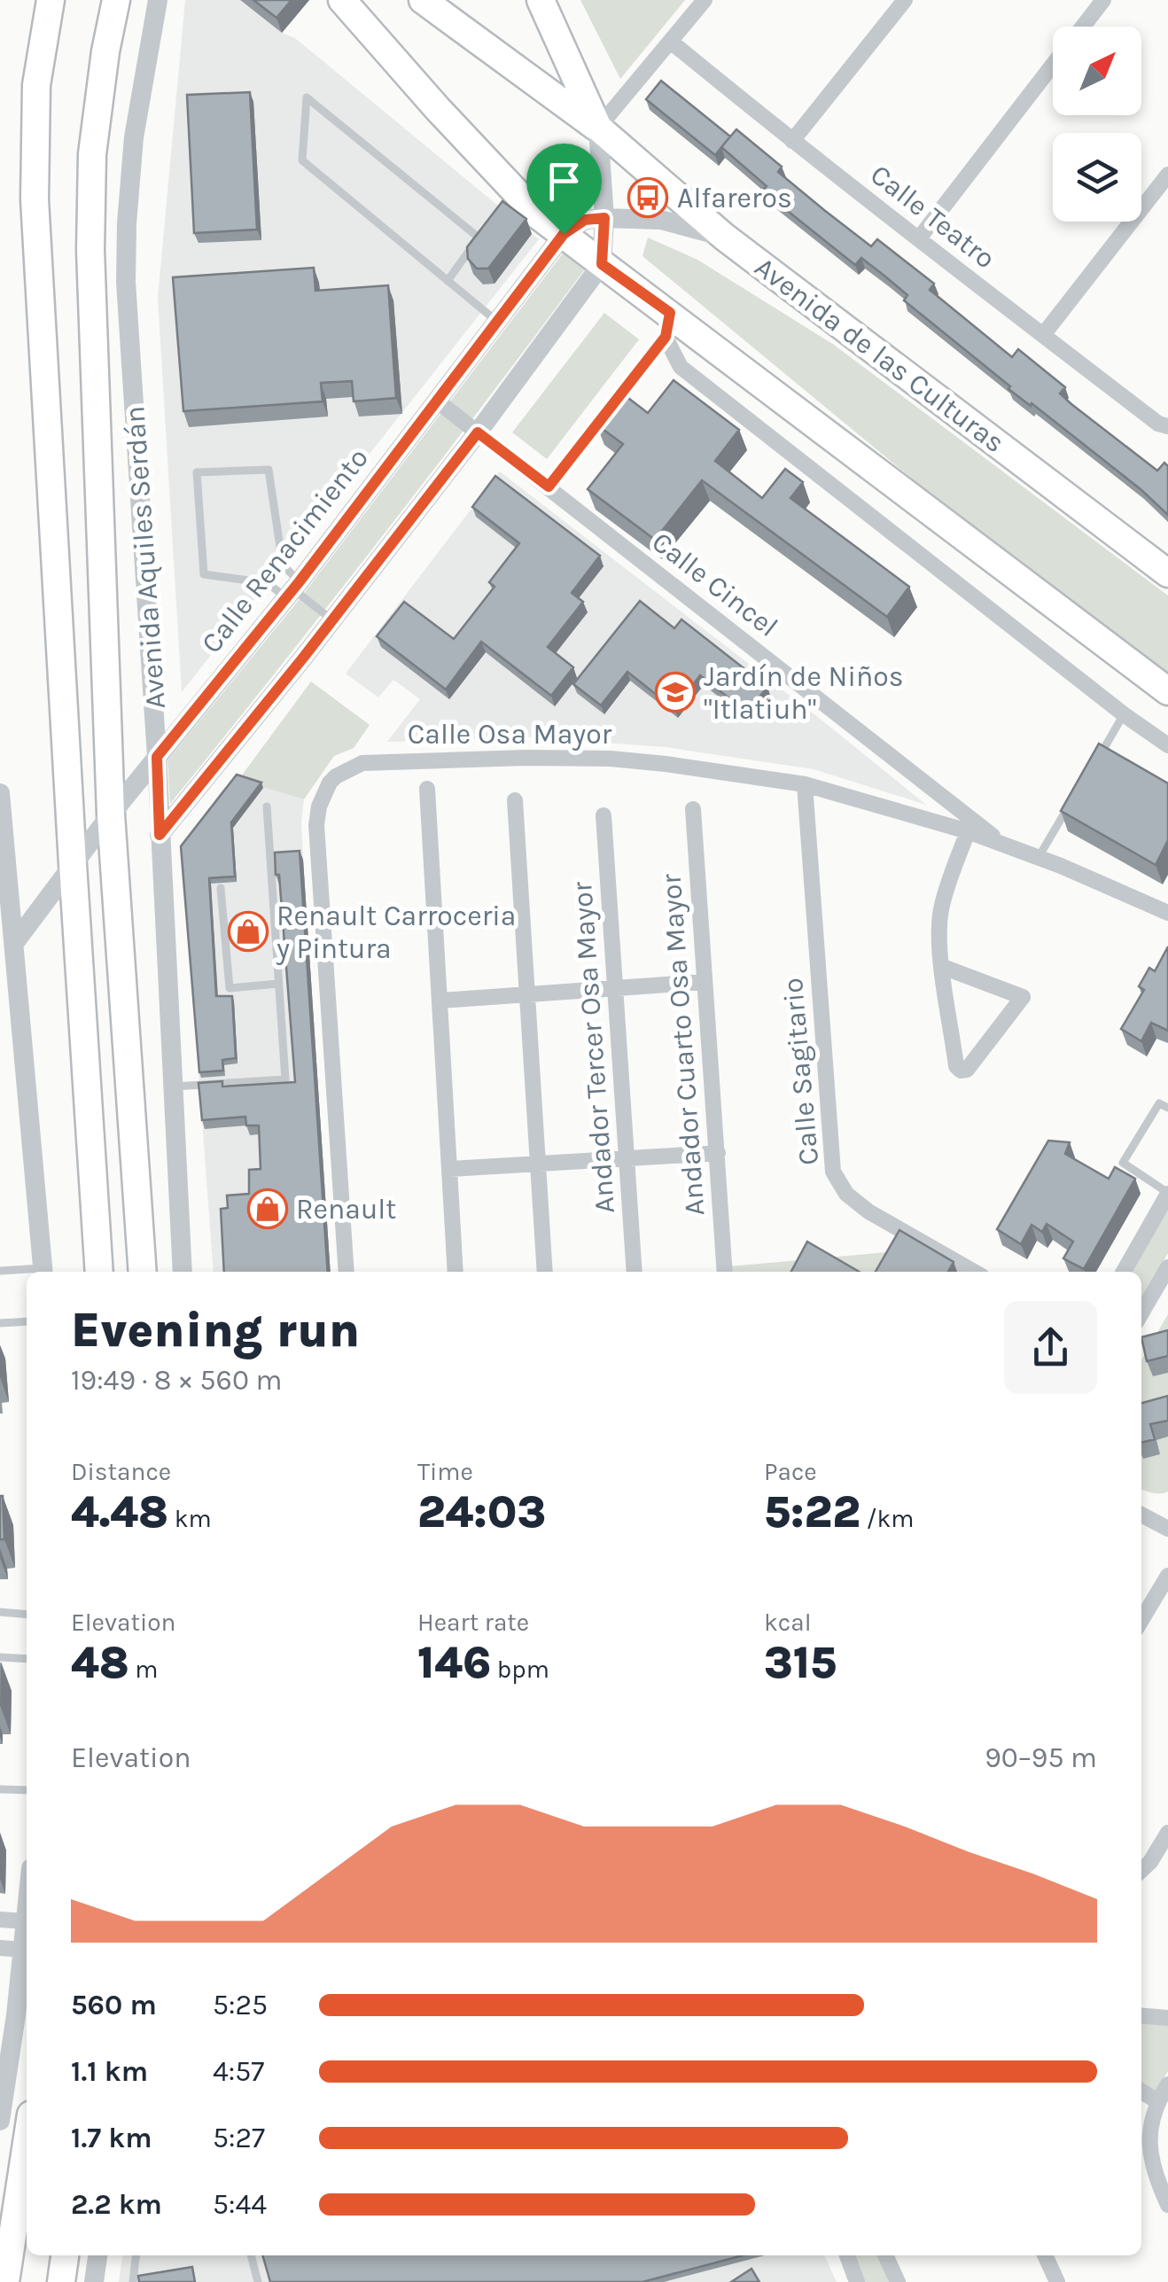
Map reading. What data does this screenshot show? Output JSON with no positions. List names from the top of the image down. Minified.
{"streets":{"main road":["Avenida de las Culturas","Avenida Aquiles Serdán"],"street":["Calle Teatro","Calle Renacimiento","Calle Cincel","Calle Osa Mayor","Andador Cuarto Osa Mayor","Andador Tercer Osa Mayor","Calle Sagitario"]},"crossings":[["Calle Renacimiento","Avenida Aquiles Serdán"],["Calle Renacimiento","Calle Cincel"],["Calle Cincel","Calle Osa Mayor"],["Calle Osa Mayor","Calle Sagitario"]],"places":{"bus stop":["Alfareros"],"school or university":["Jardín de Niños \"Itlatiuh\""],"shop":["Renault Carroceria y Pintura","Renault"]},"north":"top right","page":{"heading":["Evening run","19:49 · 8 × 560 m"],"stats":[["Distance","4.48 km"],["Time","24:03"],["Pace","5:22 /km"],["Elevation","48 m"],["Heart rate","146 bpm"],["kcal","315"]],"chart":["Elevation","90–95 m"],"list":[{"name":"560 m","note":"5:25"},{"name":"1.1 km","note":"4:57"},{"name":"1.7 km","note":"5:27"},{"name":"2.2 km","note":"5:44"}]}}
